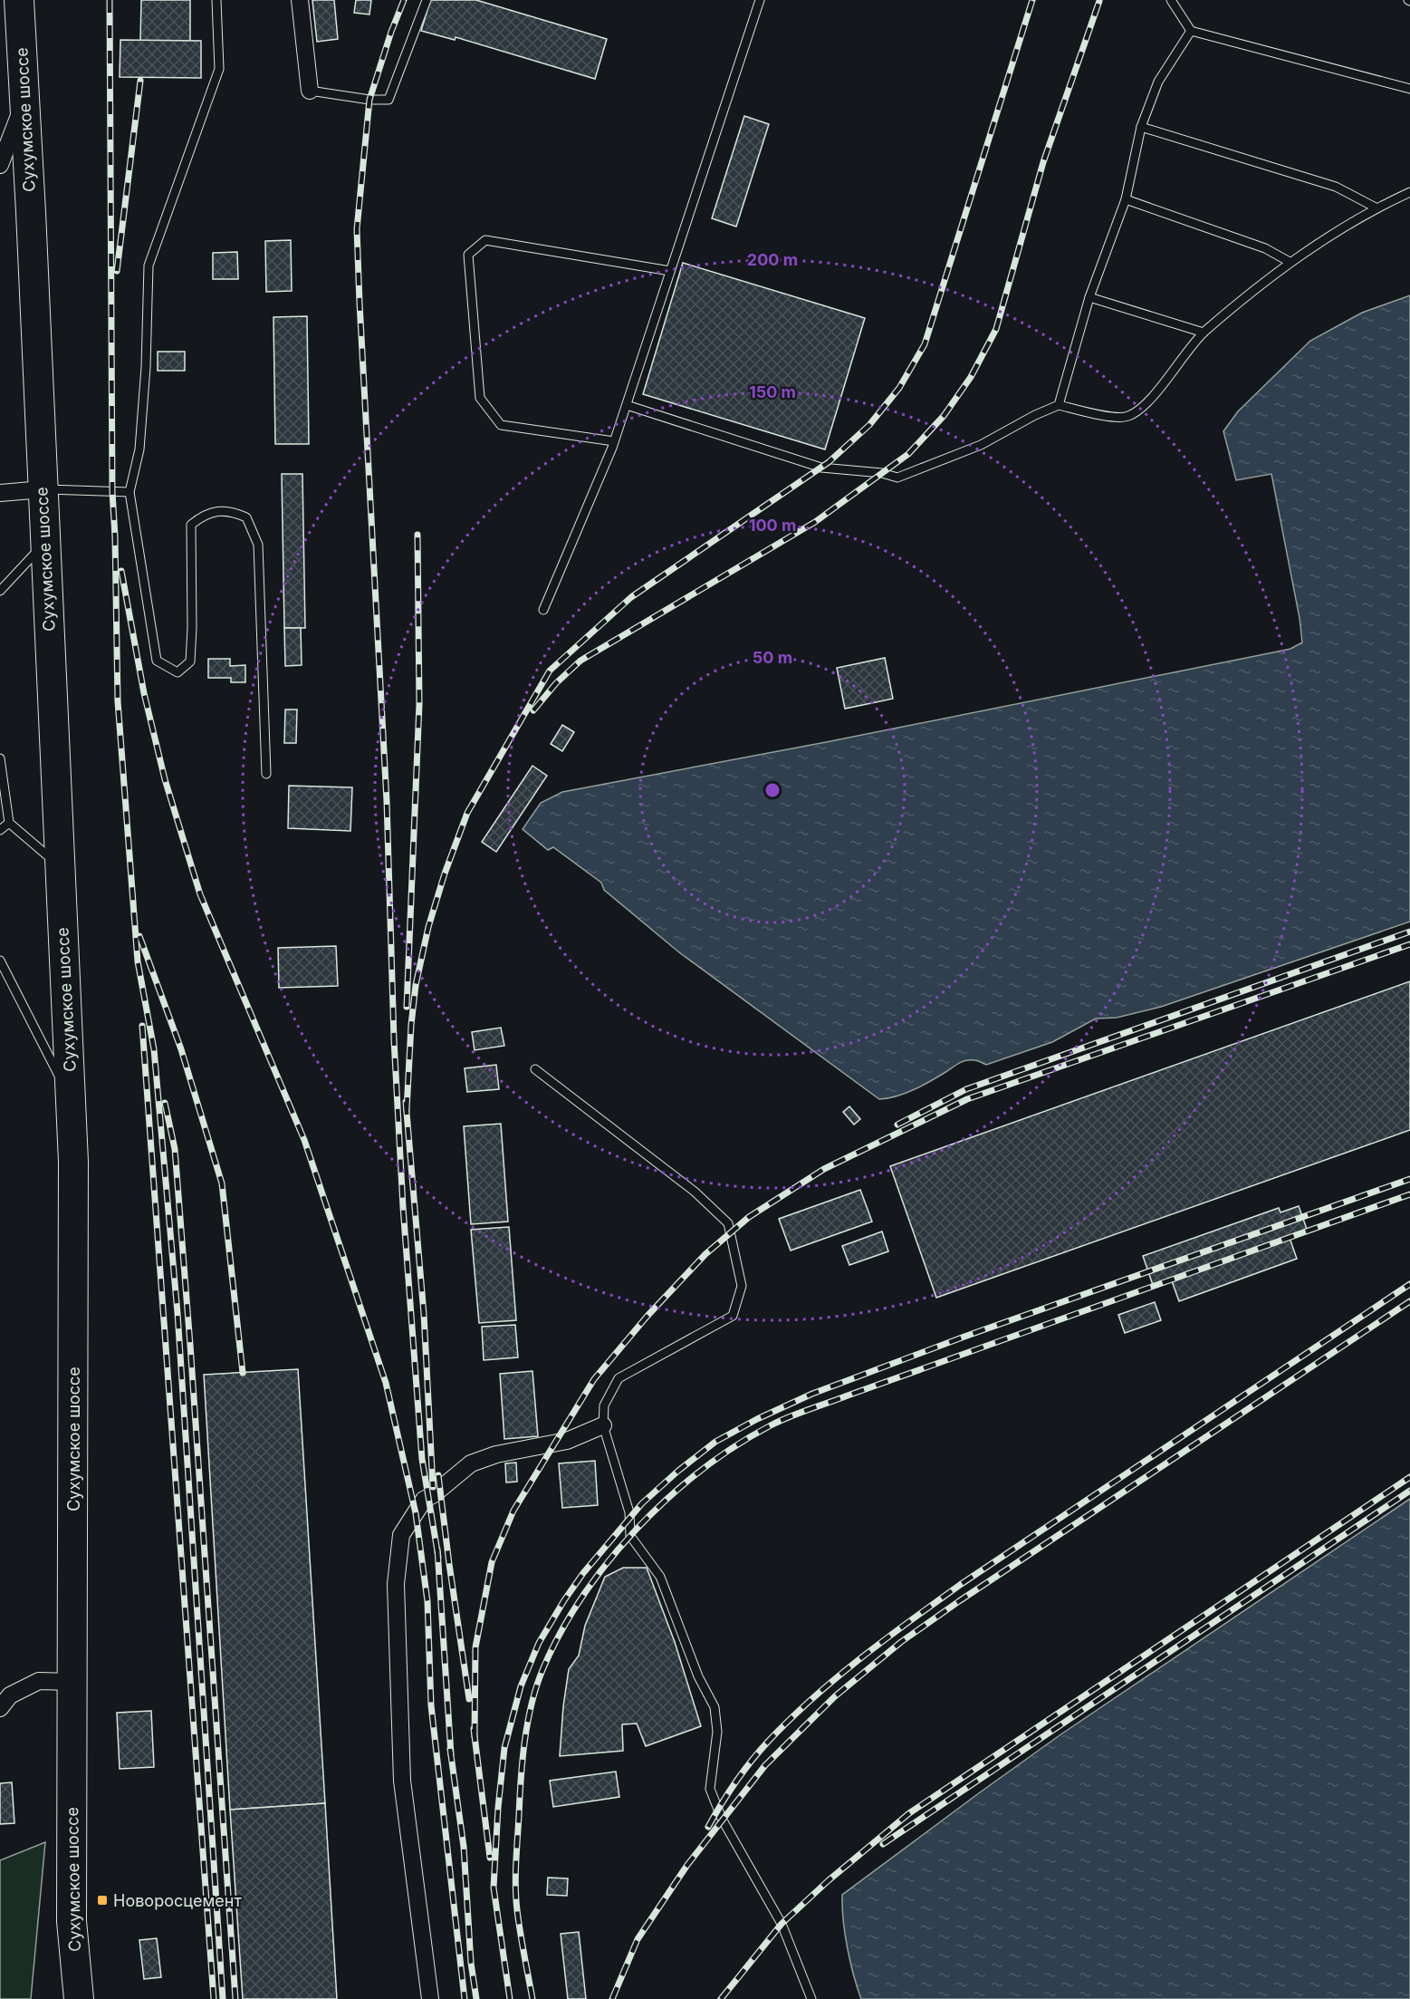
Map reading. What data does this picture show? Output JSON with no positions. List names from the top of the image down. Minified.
{"streets":{"highway":["Сухумское шоссе"]},"places":{"transit":["Новоросцемент"]},"rings":["200 m","150 m","100 m","50 m"]}
